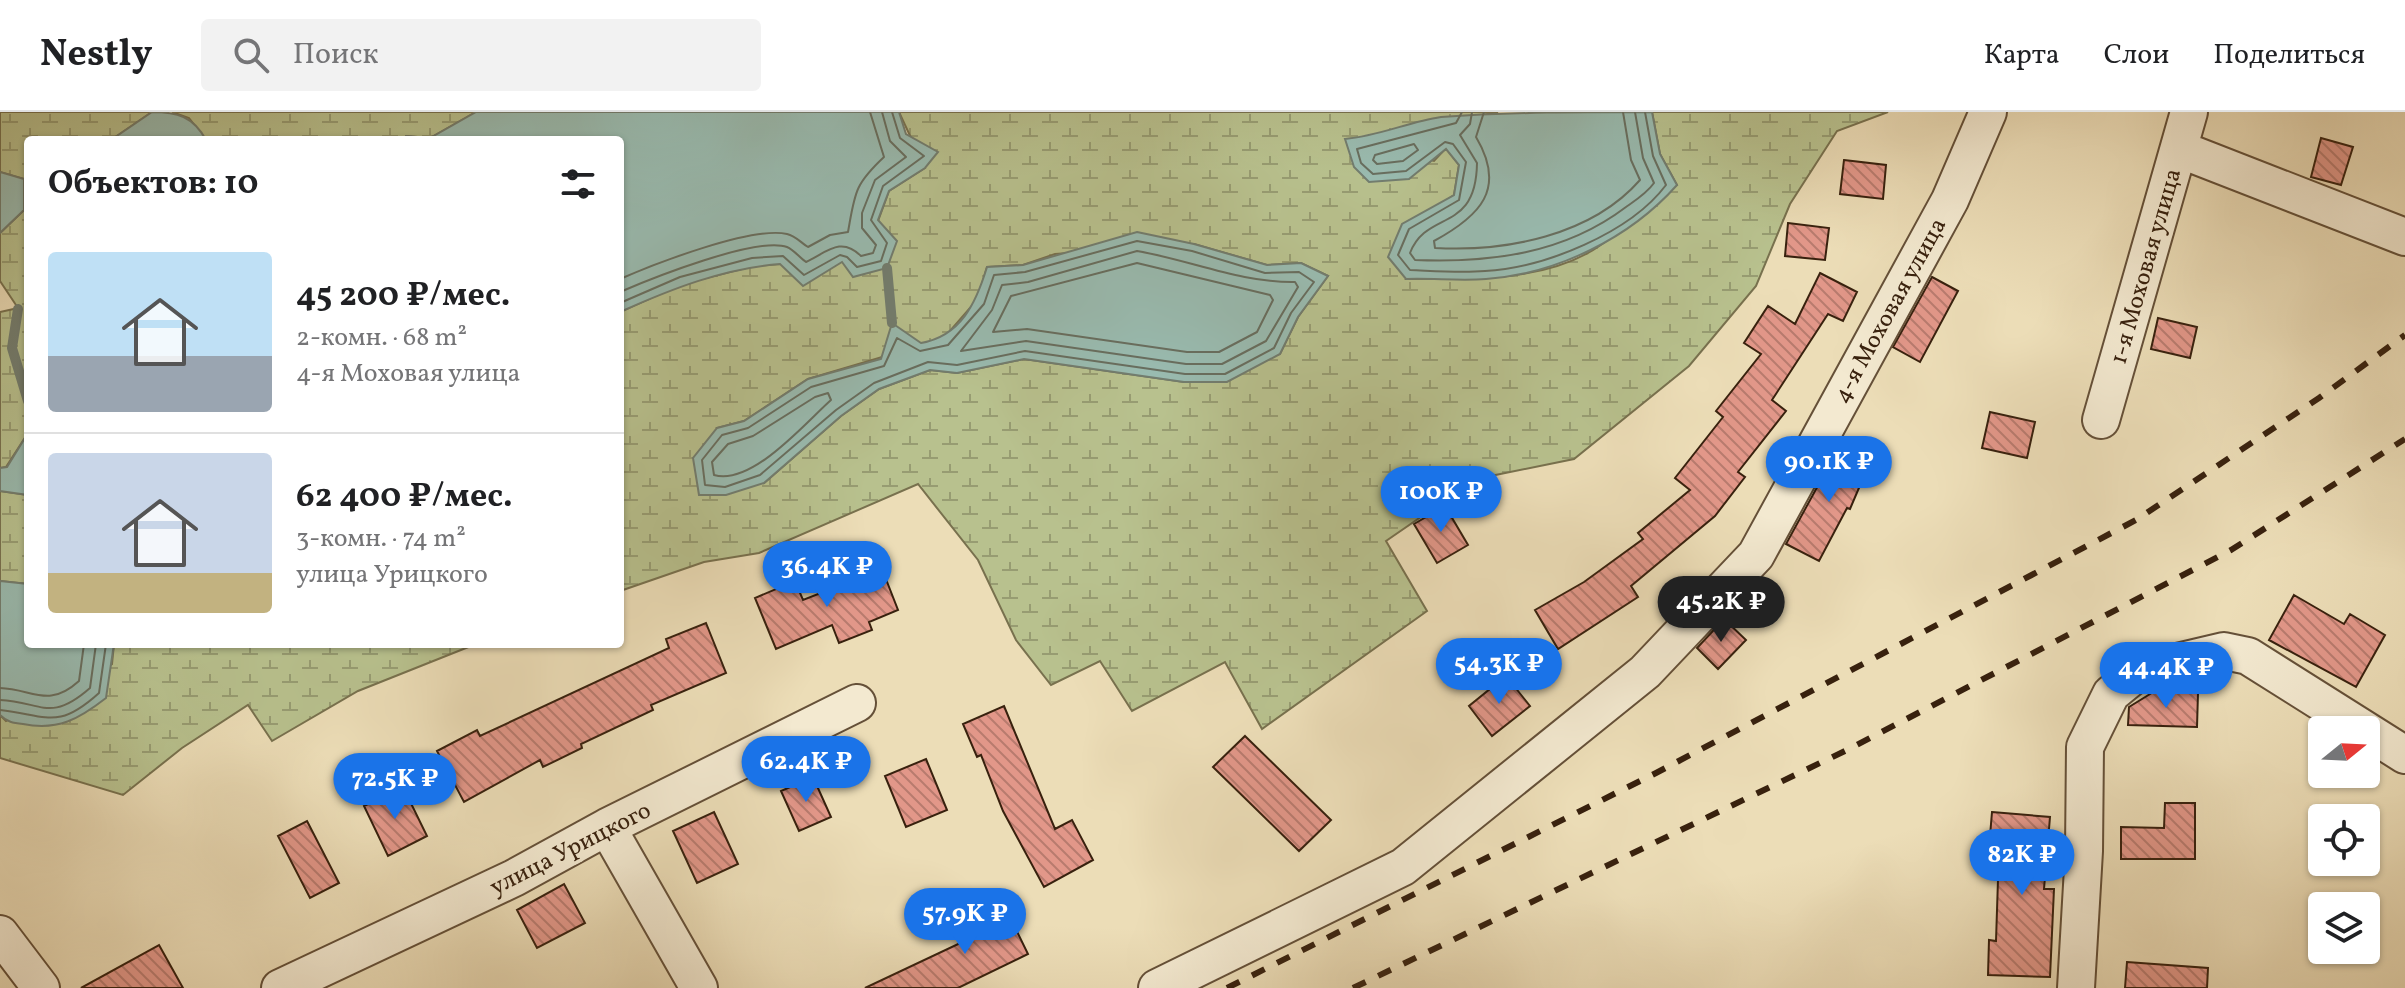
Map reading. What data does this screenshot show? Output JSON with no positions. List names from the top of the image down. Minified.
{"streets":{"street":["1-я Моховая улица","4-я Моховая улица","улица Урицкого"]},"north":"right","page":{"header":"Nestly","search":"Поиск","nav":["Карта","Слои","Поделиться"],"heading":"Объектов: 10","list":[{"name":"45 200 ₽/мес.","note":"2-комн. · 68 m² · 4-я Моховая улица"},{"name":"62 400 ₽/мес.","note":"3-комн. · 74 m² · улица Урицкого"}],"price":["90.1K ₽","100K ₽","36.4K ₽","45.2K ₽","54.3K ₽","44.4K ₽","62.4K ₽","72.5K ₽","82K ₽","57.9K ₽"]}}
